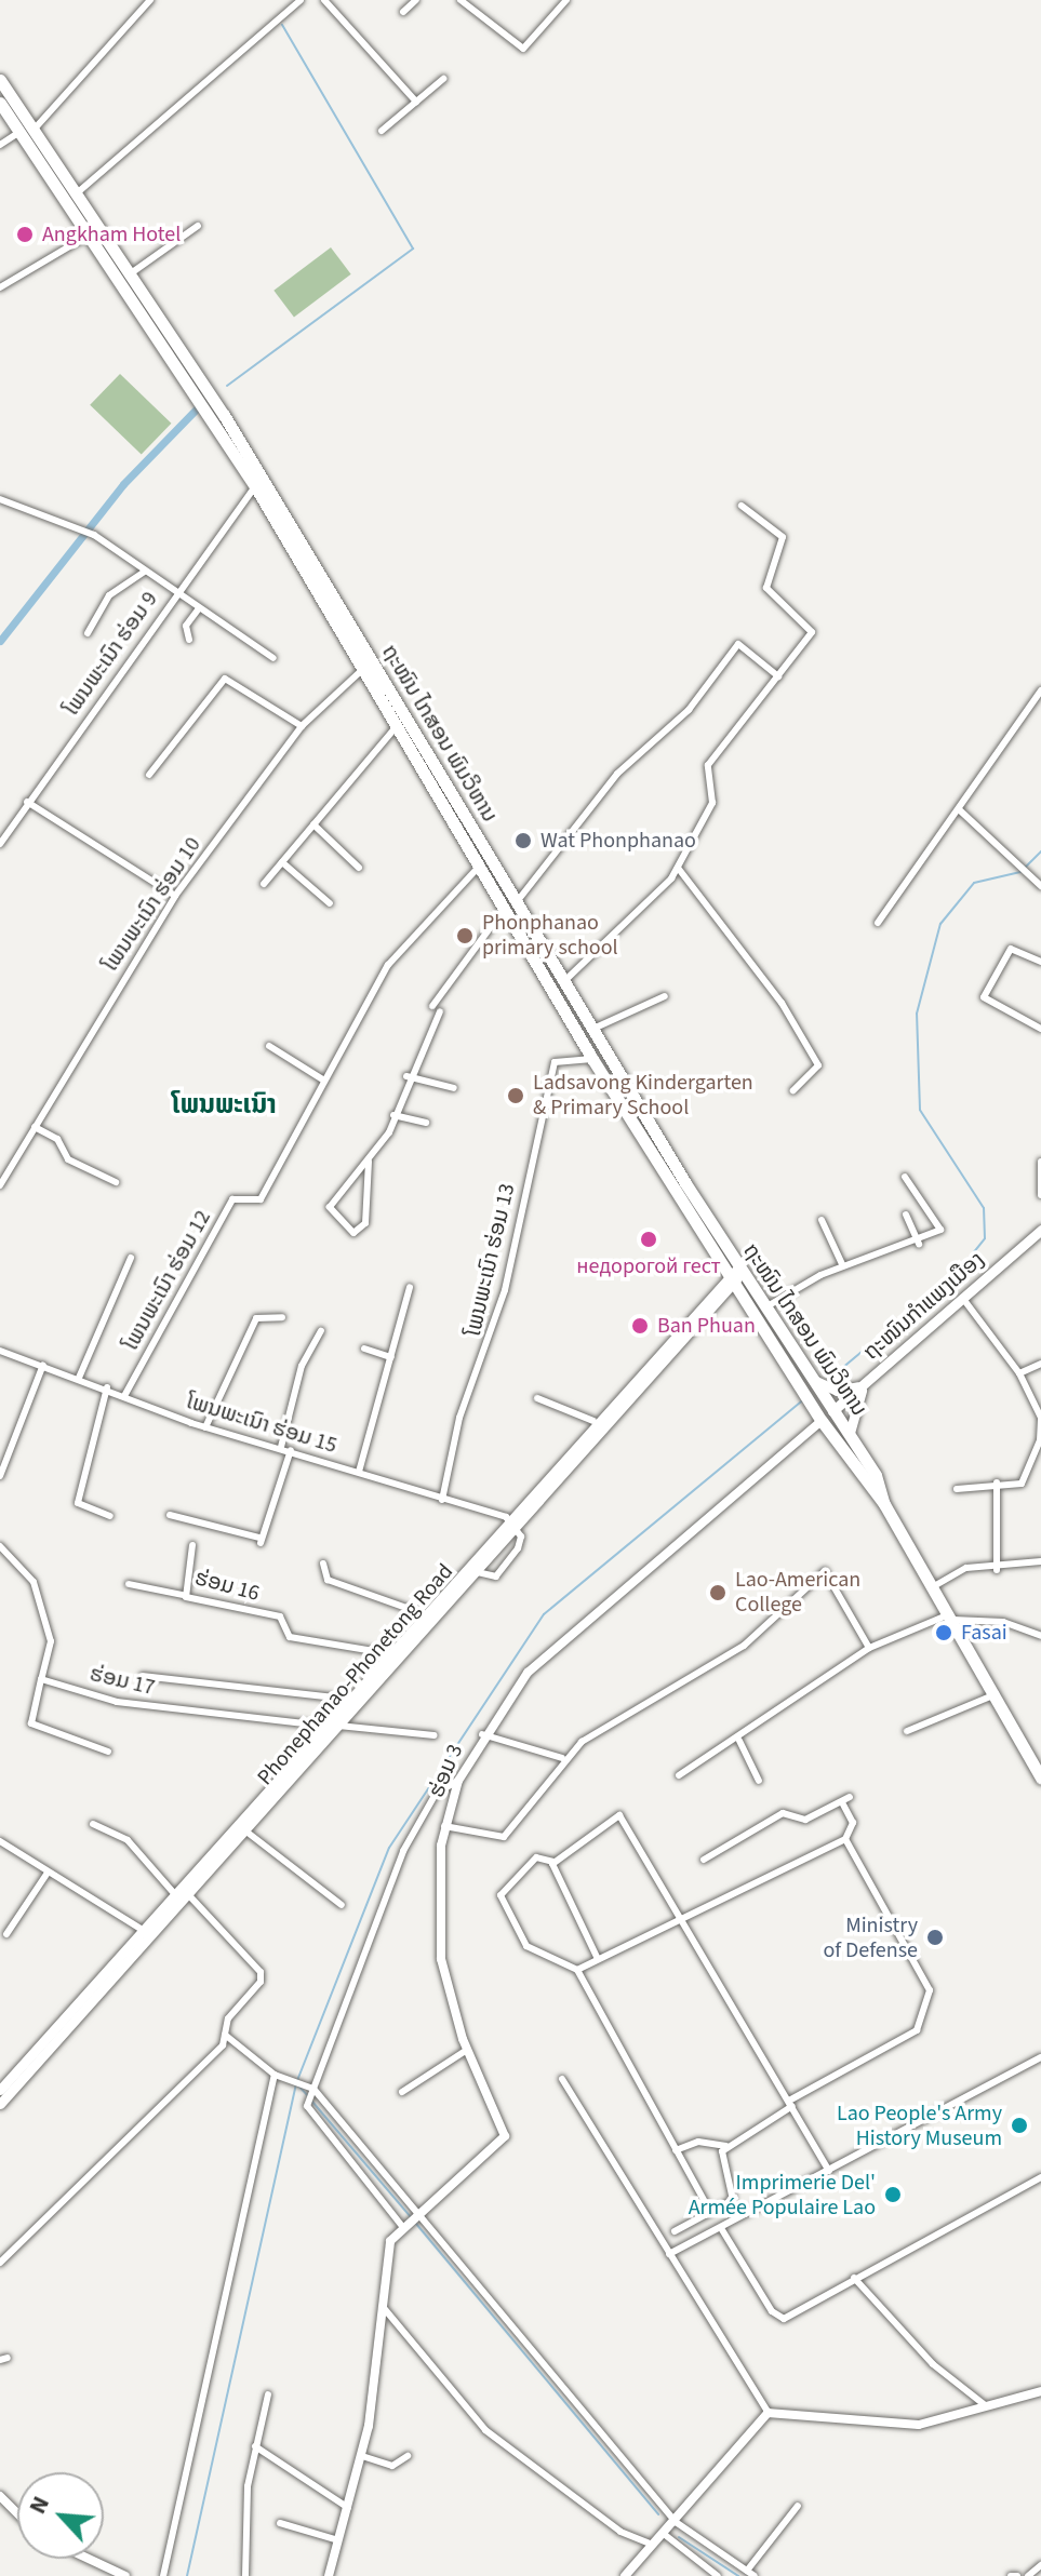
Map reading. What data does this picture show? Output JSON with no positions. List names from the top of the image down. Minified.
{"streets":{"highway":["ຖະໜົນ ໄກສອນ ພົມວິຫານ"],"main road":["ຖະໜົນກຳແພງເມືອງ","Phonephanao-Phonetong Road"],"street":["ໂພນພະເນົາ ຮ່ອມ 9","ໂພນພະເນົາ ຮ່ອມ 10","ໂພນພະເນົາ ຮ່ອມ 13","ໂພນພະເນົາ ຮ່ອມ 12","ໂພນພະເນົາ ຮ່ອມ 15","ຮ່ອມ 16","ຮ່ອມ 17","ຮ່ອມ 3"]},"crossings":[["ໂພນພະເນົາ ຮ່ອມ 9","ຖະໜົນ ໄກສອນ ພົມວິຫານ"],["ຖະໜົນ ໄກສອນ ພົມວິຫານ","ໂພນພະເນົາ ຮ່ອມ 10"],["ຖະໜົນ ໄກສອນ ພົມວິຫານ","ໂພນພະເນົາ ຮ່ອມ 13"],["ຖະໜົນ ໄກສອນ ພົມວິຫານ","ໂພນພະເນົາ ຮ່ອມ 12"],["ຖະໜົນ ໄກສອນ ພົມວິຫານ","ຖະໜົນກຳແພງເມືອງ"],["ຖະໜົນ ໄກສອນ ພົມວິຫານ","Phonephanao-Phonetong Road"],["ຖະໜົນ ໄກສອນ ພົມວິຫານ","ຮ່ອມ 3"],["ໂພນພະເນົາ ຮ່ອມ 13","ໂພນພະເນົາ ຮ່ອມ 15"],["ໂພນພະເນົາ ຮ່ອມ 12","ໂພນພະເນົາ ຮ່ອມ 15"],["ໂພນພະເນົາ ຮ່ອມ 15","Phonephanao-Phonetong Road"],["ຮ່ອມ 16","Phonephanao-Phonetong Road"],["Phonephanao-Phonetong Road","ຮ່ອມ 17"]],"districts":["ໂພນພະເນົາ"],"places":["Angkham Hotel","Wat Phonphanao","Phonphanao primary school","Ladsavong Kindergarten & Primary School","недорогой гест","Ban Phuan","Lao-American College","Fasai","Ministry of Defense","Lao People's Army History Museum","Imprimerie Del' Armée Populaire Lao"],"north":"top left"}
